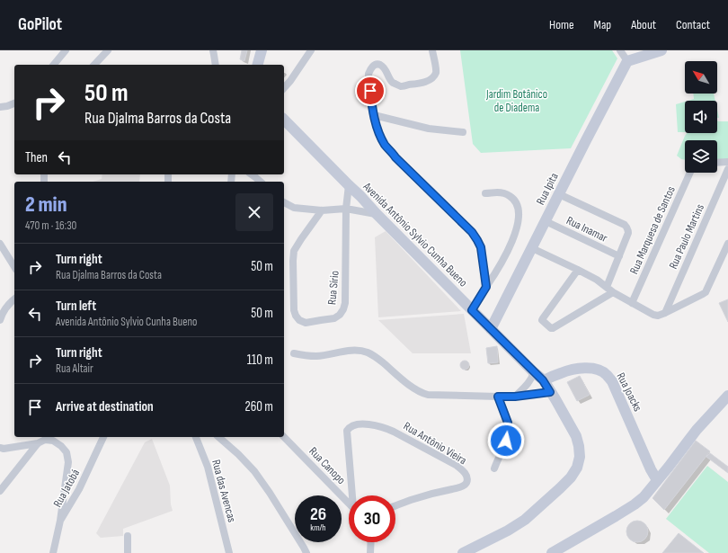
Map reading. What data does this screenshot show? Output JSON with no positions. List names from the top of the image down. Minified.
{"streets":{"main road":["Rua Ipita","Avenida Antônio Sylvio Cunha Bueno","Rua Joacks"],"street":["Rua Inamar","Rua Marquesa de Santos","Rua Paulo Martins","Rua Sírio","Rua Antônio Vieira","Rua Canopo","Rua Jatobá","Rua das Avencas"]},"crossings":[["Rua Ipita","Rua Inamar"],["Rua Ipita","Avenida Antônio Sylvio Cunha Bueno"],["Avenida Antônio Sylvio Cunha Bueno","Rua Sírio"],["Avenida Antônio Sylvio Cunha Bueno","Rua Joacks"]],"parks":["Jardim Botânico de Diadema"],"north":"top left","page":{"header":"GoPilot","nav":["Home","Map","About","Contact"],"turn":["50 m","Rua Djalma Barros da Costa"],"then":"Then","heading":["2 min","470 m · 16:30"],"list":[{"name":"Turn right","note":"Rua Djalma Barros da Costa","value":"50 m"},{"name":"Turn left","note":"Avenida Antônio Sylvio Cunha Bueno","value":"50 m"},{"name":"Turn right","note":"Rua Altair","value":"110 m"},{"name":"Arrive at destination","value":"260 m"}],"speed":"26 km/h","limit":"30"}}
